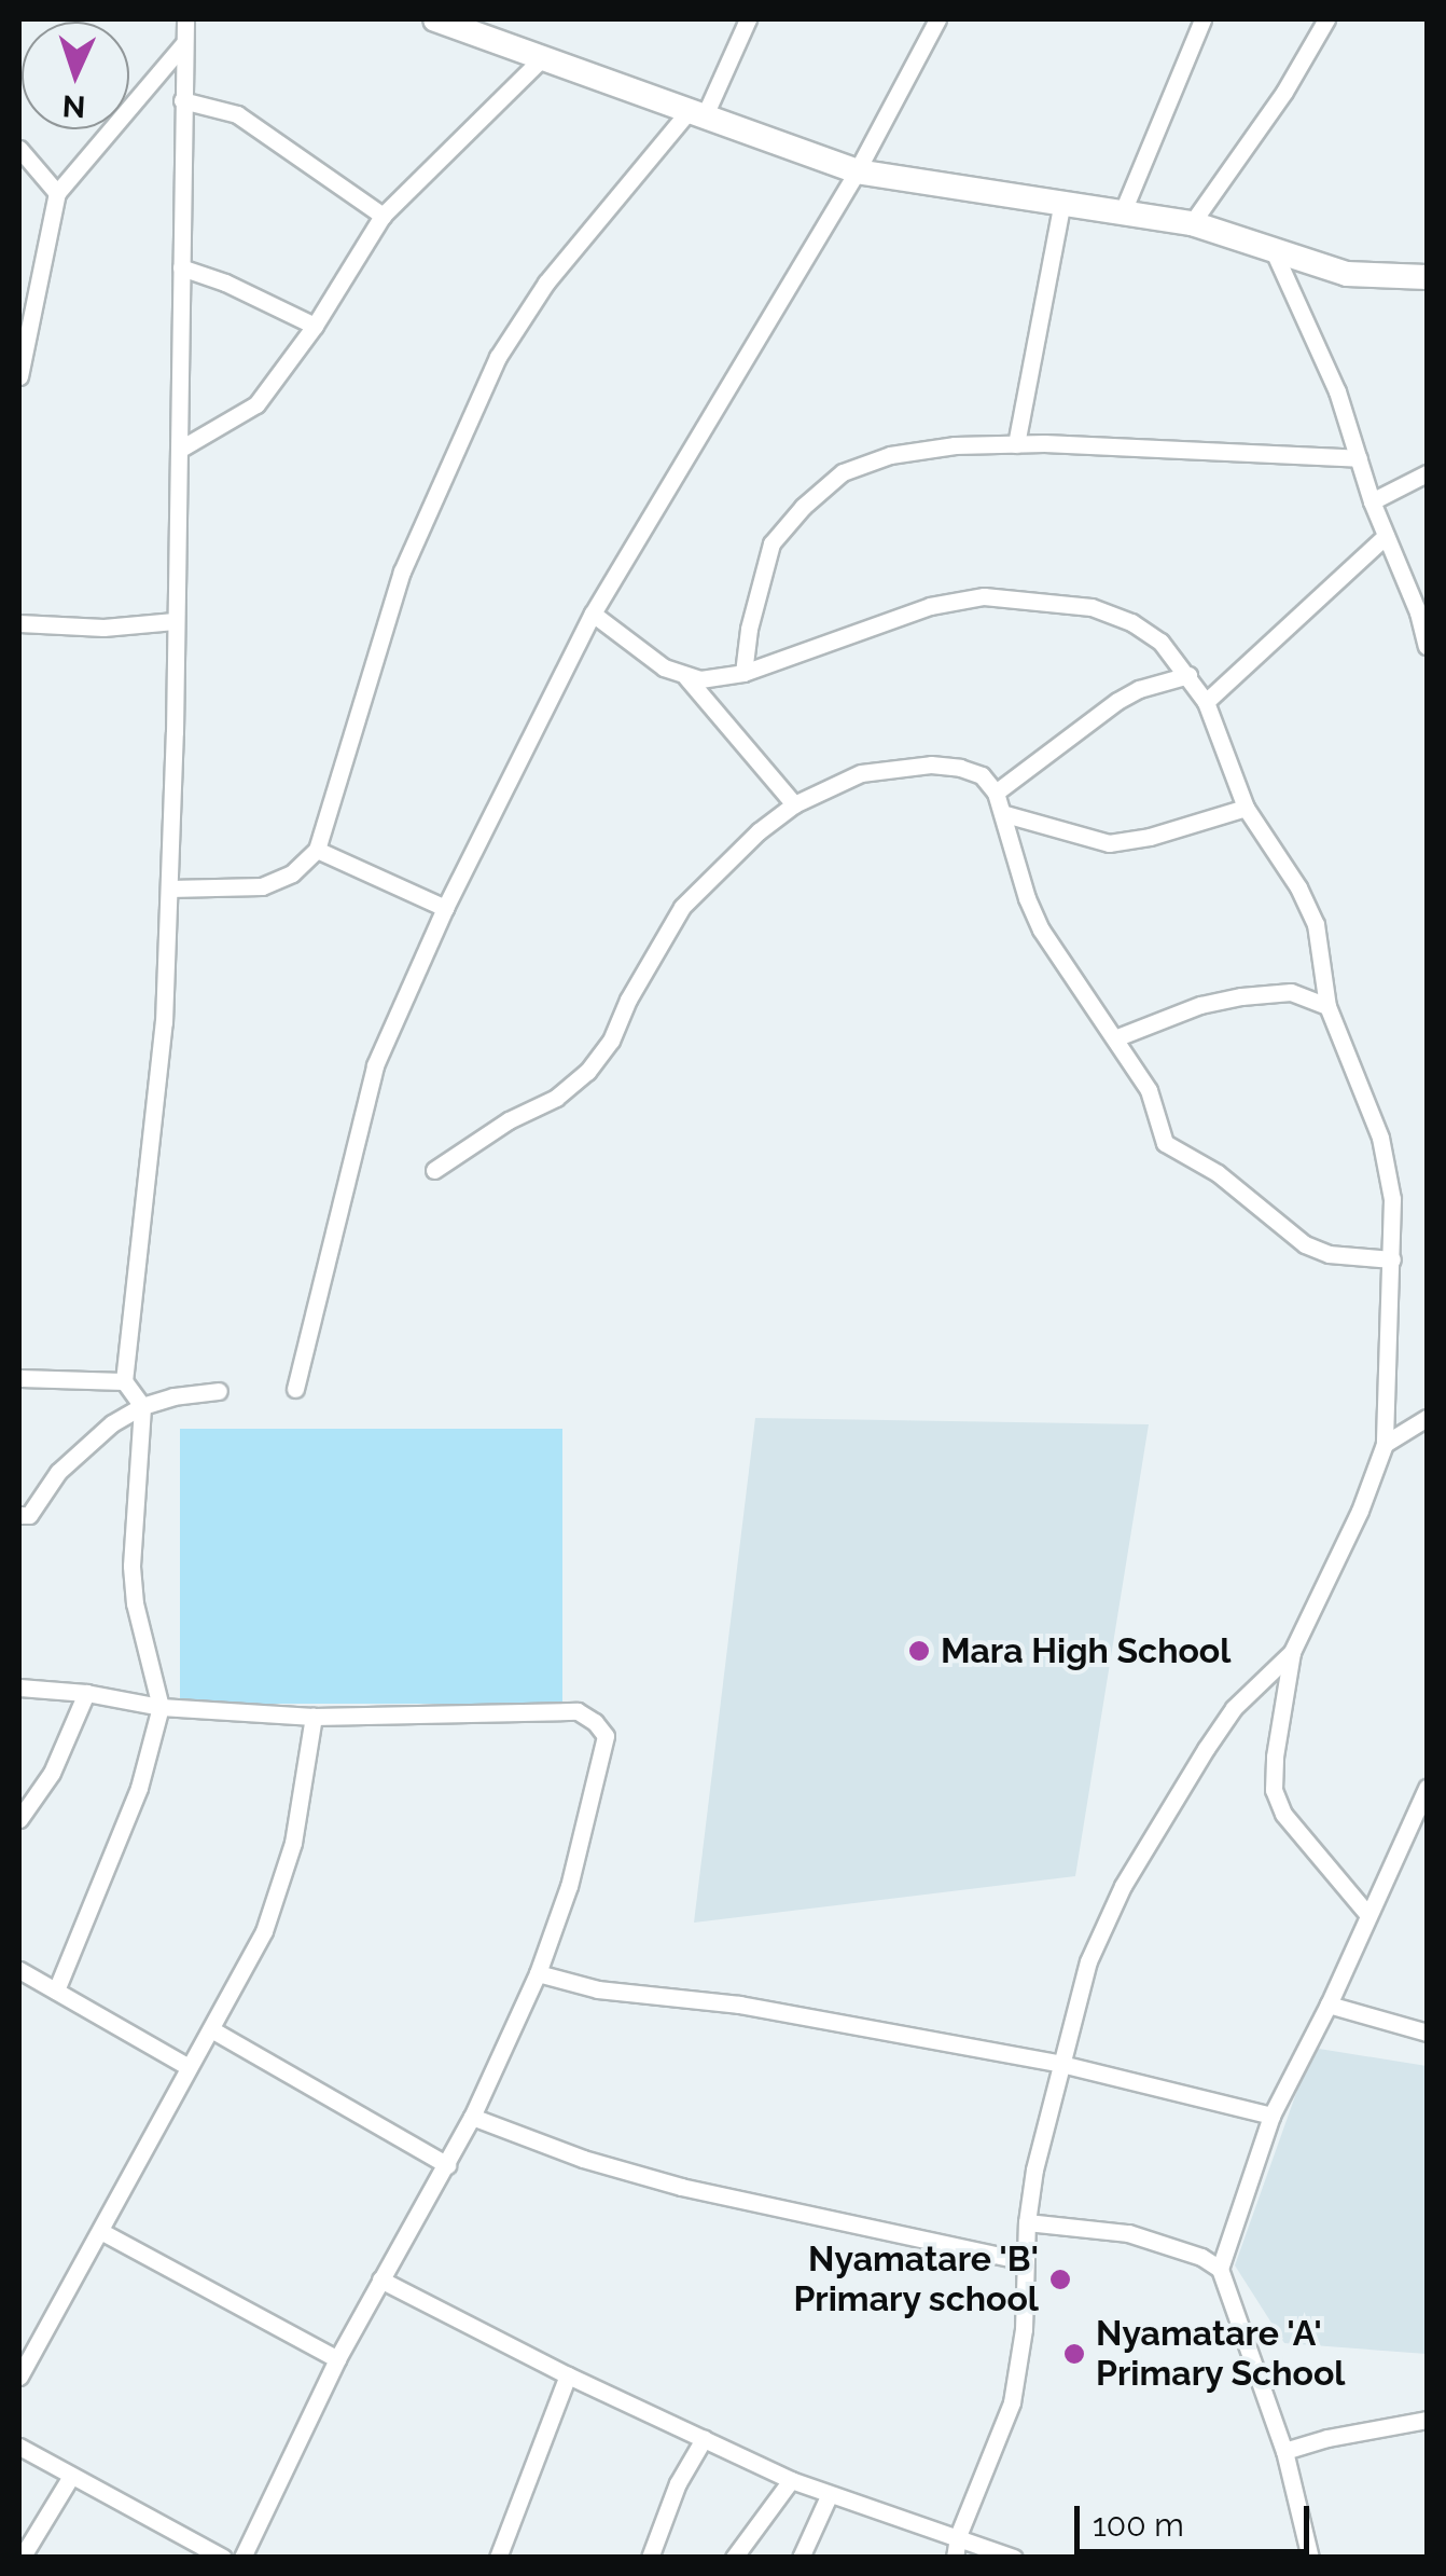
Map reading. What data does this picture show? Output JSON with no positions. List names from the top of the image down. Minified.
{"places":["Mara High School","Nyamatare 'B' Primary school","Nyamatare 'A' Primary School"],"scale_bar":"100 m","north":"bottom"}
